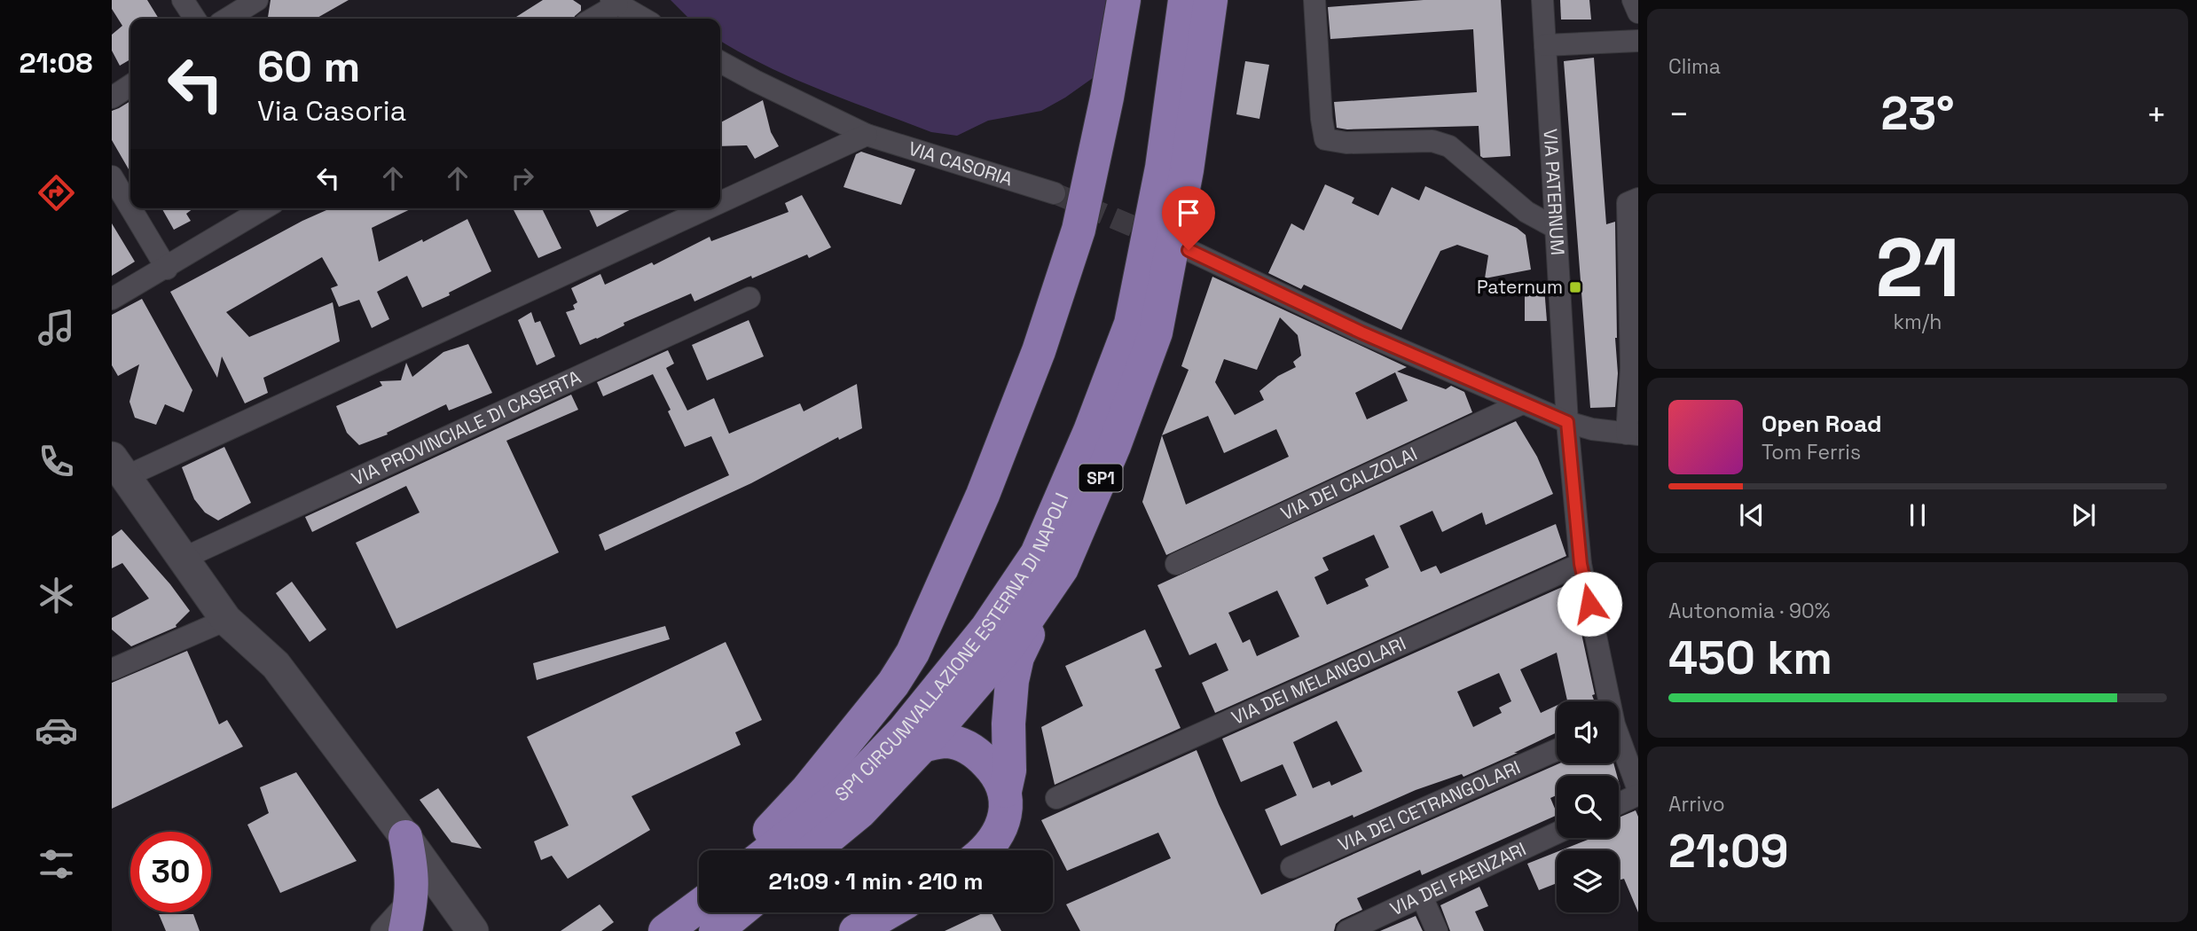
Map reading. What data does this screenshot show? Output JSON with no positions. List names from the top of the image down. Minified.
{"streets":{"highway":["SP1","SP1 CIRCUMVALLAZIONE ESTERNA DI NAPOLI"],"street":["VIA CASORIA","VIA PATERNUM","VIA PROVINCIALE DI CASERTA","VIA DEI CALZOLAI","VIA DEI MELANGOLARI","VIA DEI CETRANGOLARI","VIA DEI FAENZARI"]},"crossings":[["VIA PATERNUM","VIA DEI MELANGOLARI"]],"places":{"transit":["Paternum"]},"page":{"tabs":"21:08","tile":["Clima",["21","km/h"],["Autonomia · 90%","450 km"],["Arrivo","21:09"]],"turn":["60 m","Via Casoria"],"heat":["−","23°","+"],"song":["Open Road","Tom Ferris"],"limit":"30","trip":"21:09 · 1 min · 210 m"}}
